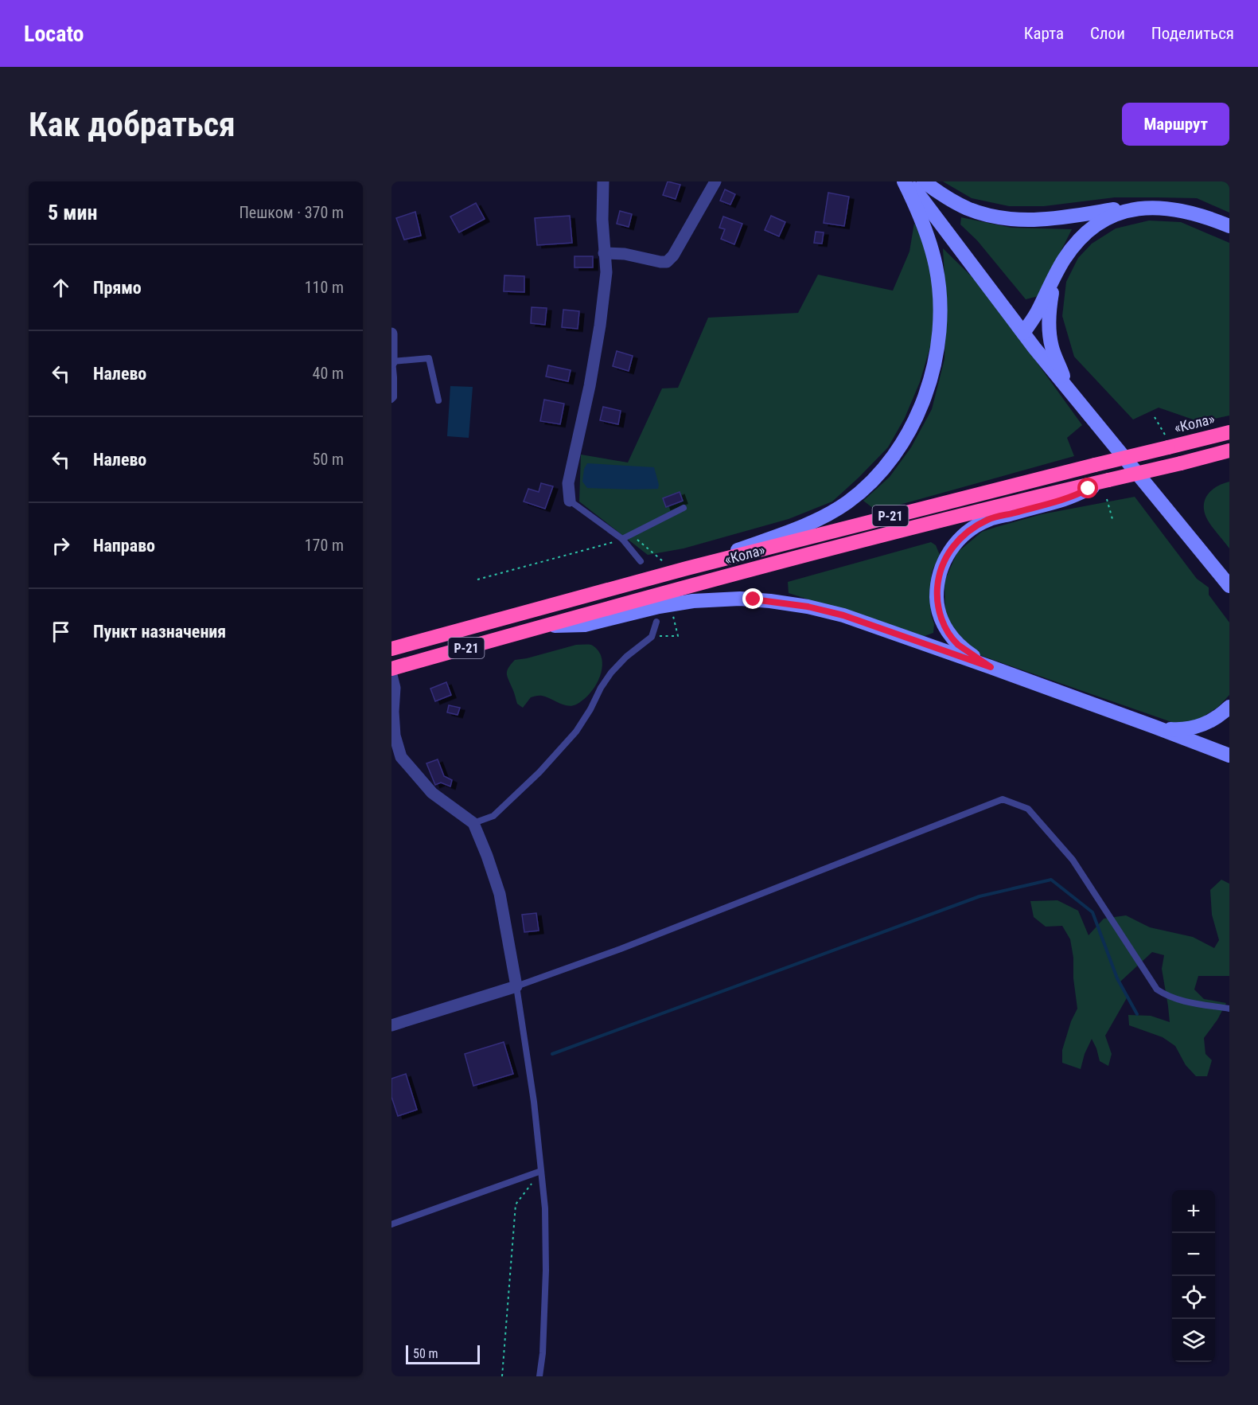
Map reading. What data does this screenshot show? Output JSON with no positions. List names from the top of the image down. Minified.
{"streets":{"highway":["«Кола»","Р-21"]},"crossings":[["«Кола»","Р-21"]],"scale_bar":"50 m","page":{"header":"Locato","nav":["Карта","Слои","Поделиться"],"buttons":"Маршрут","title":"Как добраться","heading":["5 мин","Пешком · 370 m"],"list":[["Прямо","110 m"],["Налево","40 m"],["Налево","50 m"],["Направо","170 m"],"Пункт назначения"],"map_buttons":["+","−"],"scale":"50 m"}}
